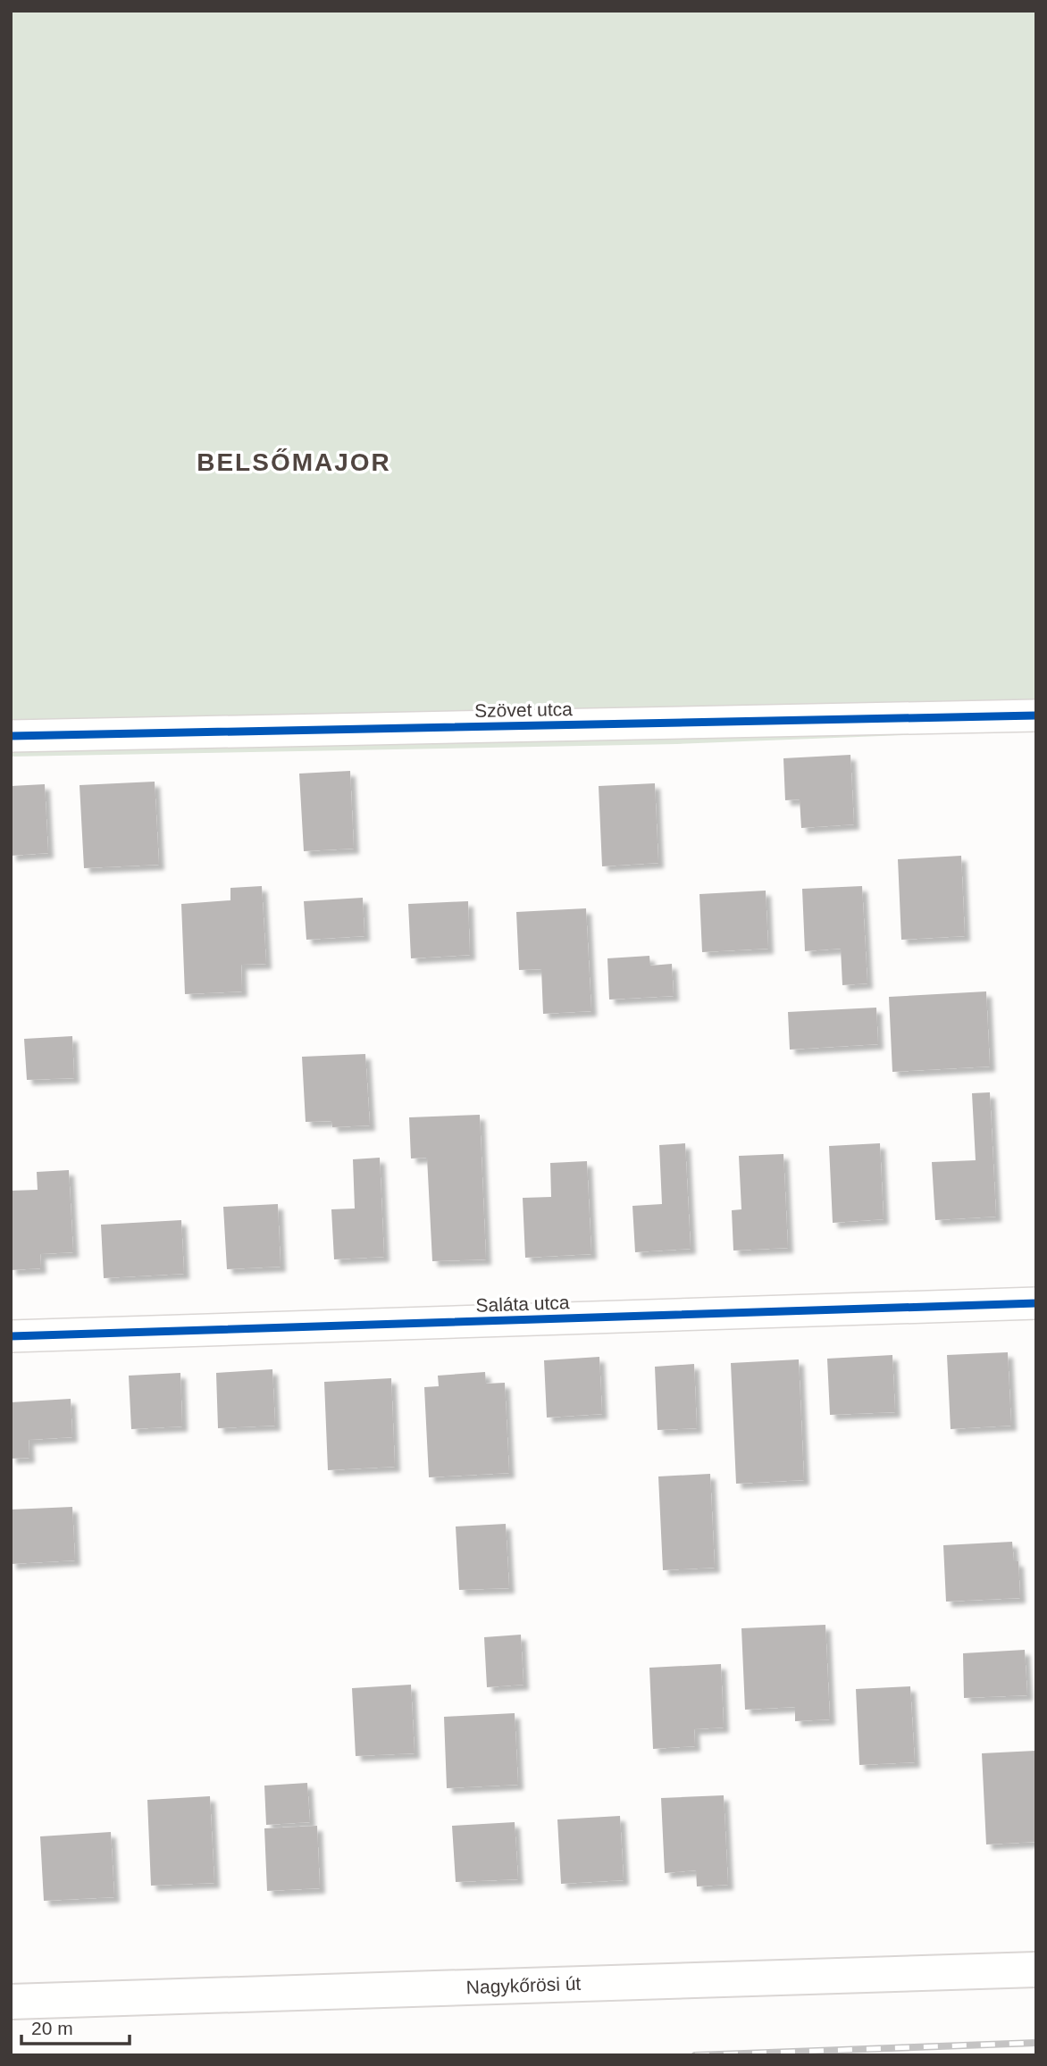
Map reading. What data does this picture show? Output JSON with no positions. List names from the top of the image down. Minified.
{"streets":{"main road":["Nagykőrösi út"],"street":["Szövet utca","Saláta utca"]},"districts":["BELSŐMAJOR"],"scale_bar":"20 m"}
